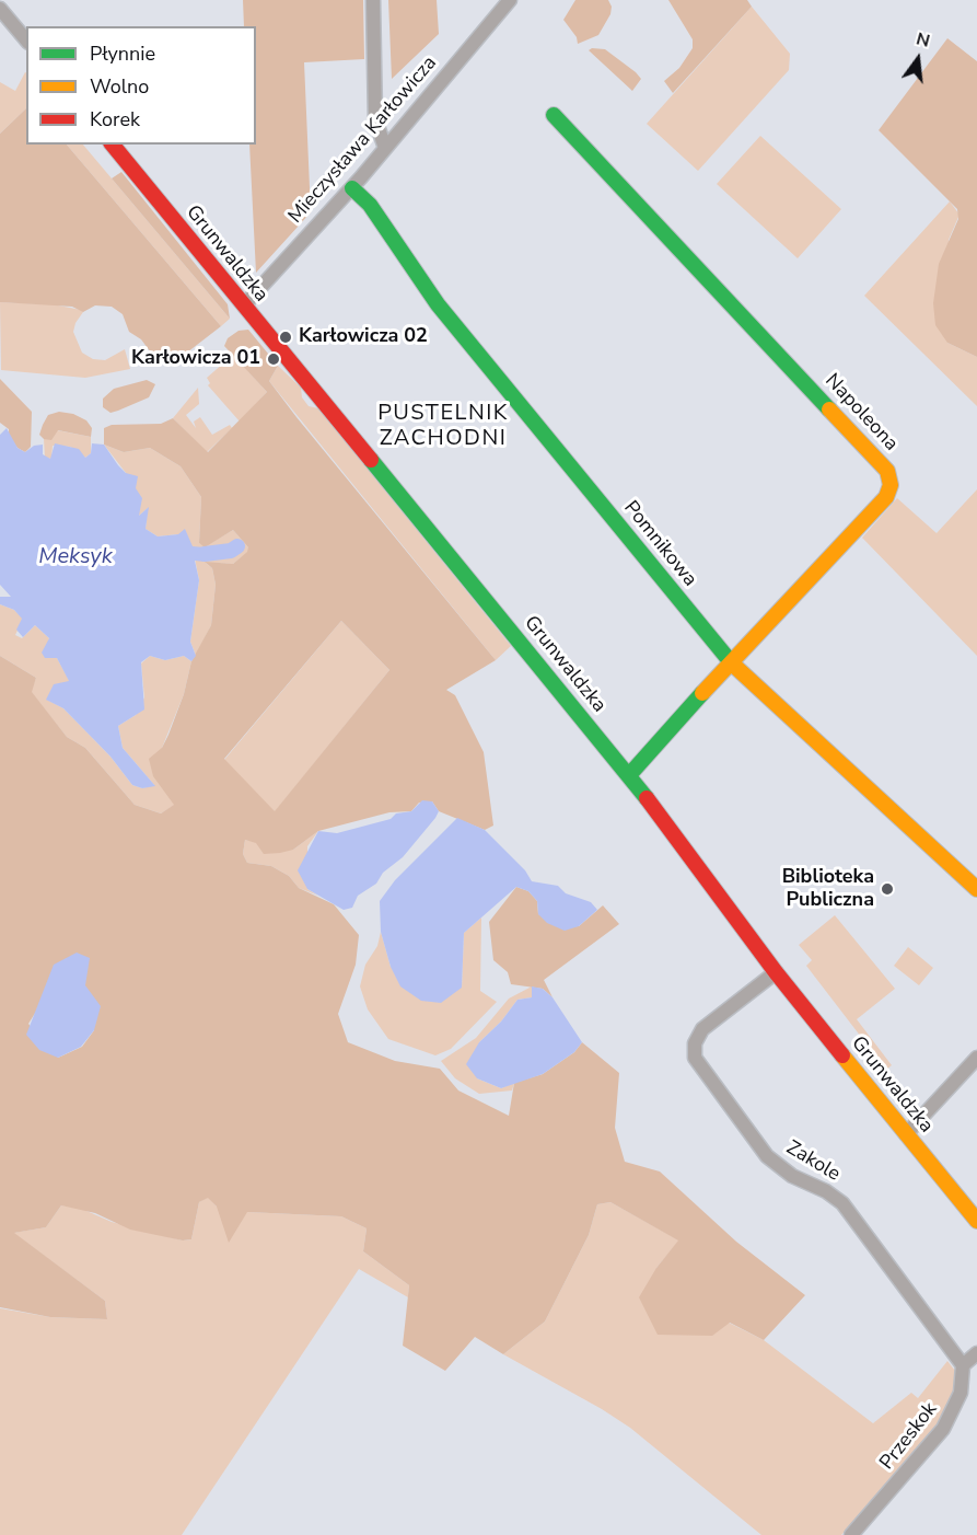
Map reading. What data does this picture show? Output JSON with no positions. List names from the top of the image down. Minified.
{"streets":{"street":["Mieczysława Karłowicza","Grunwaldzka","Napoleona","Pomnikowa","Zakole","Przeskok"]},"crossings":[["Mieczysława Karłowicza","Grunwaldzka"],["Mieczysława Karłowicza","Pomnikowa"],["Grunwaldzka","Napoleona"],["Grunwaldzka","Zakole"],["Napoleona","Pomnikowa"],["Zakole","Przeskok"]],"districts":["PUSTELNIK ZACHODNI"],"water":["Meksyk"],"places":["Karłowicza 02","Karłowicza 01","Biblioteka Publiczna"],"legend":["Płynnie","Wolno","Korek"],"north":"top"}
